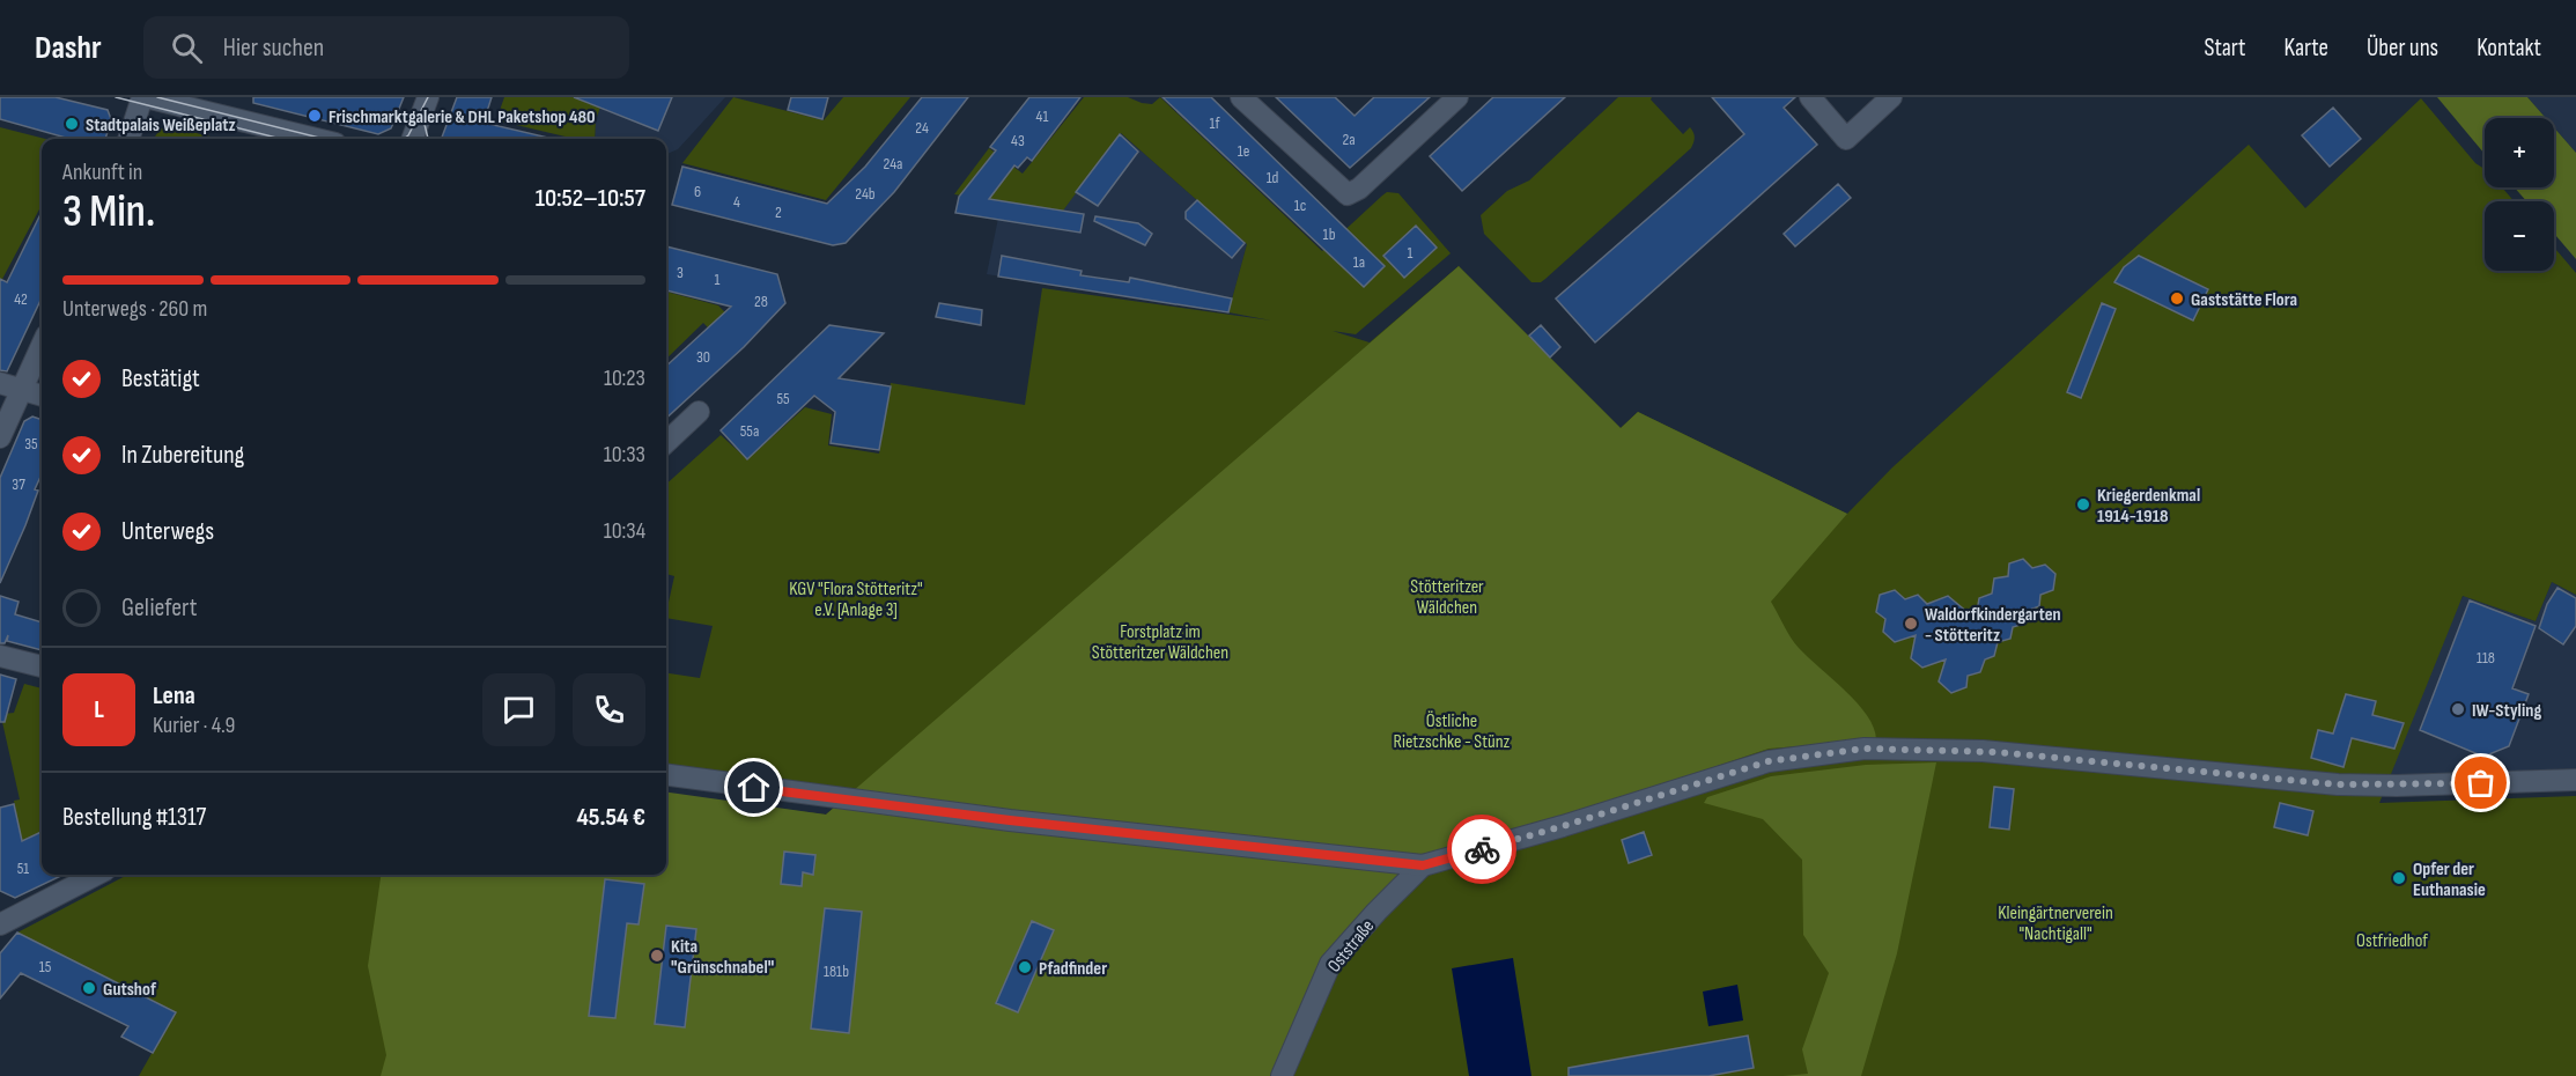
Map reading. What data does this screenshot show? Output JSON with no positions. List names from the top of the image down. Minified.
{"streets":{"street":["Oststraße"]},"parks":["Stötteritzer Wäldchen","KGV \"Flora Stötteritz\" e.V. [Anlage 3]","Forstplatz im Stötteritzer Wäldchen","Östliche Rietzschke - Stünz","Kleingärtnerverein \"Nachtigall\"","Ostfriedhof"],"places":["Frischmarktgalerie & DHL Paketshop 480","Stadtpalais Weißeplatz","Gaststätte Flora","Kriegerdenkmal 1914-1918","Waldorfkindergarten - Stötteritz","IW-Styling","Opfer der Euthanasie","Kita \"Grünschnabel\"","Pfadfinder","Gutshof"],"house_numbers":["41","1f","24","2a","43","1e","24a","1d","6","24b","4","1c","2","1b","1","1a","3","1","42","28","30","55","55a","35","37","118","51","15","181b"],"page":{"header":"Dashr","search":"Hier suchen","nav":["Start","Karte","Über uns","Kontakt"],"map_buttons":["+","−"],"heading":["3 Min.","Ankunft in","10:52–10:57"],"panel":["Lena","Kurier · 4.9","Bestellung #1317","45.54 €"],"bar":"Unterwegs · 260 m","list":[["Bestätigt","10:23"],["In Zubereitung","10:33"],["Unterwegs","10:34"],"Geliefert"],"round":"L"}}
